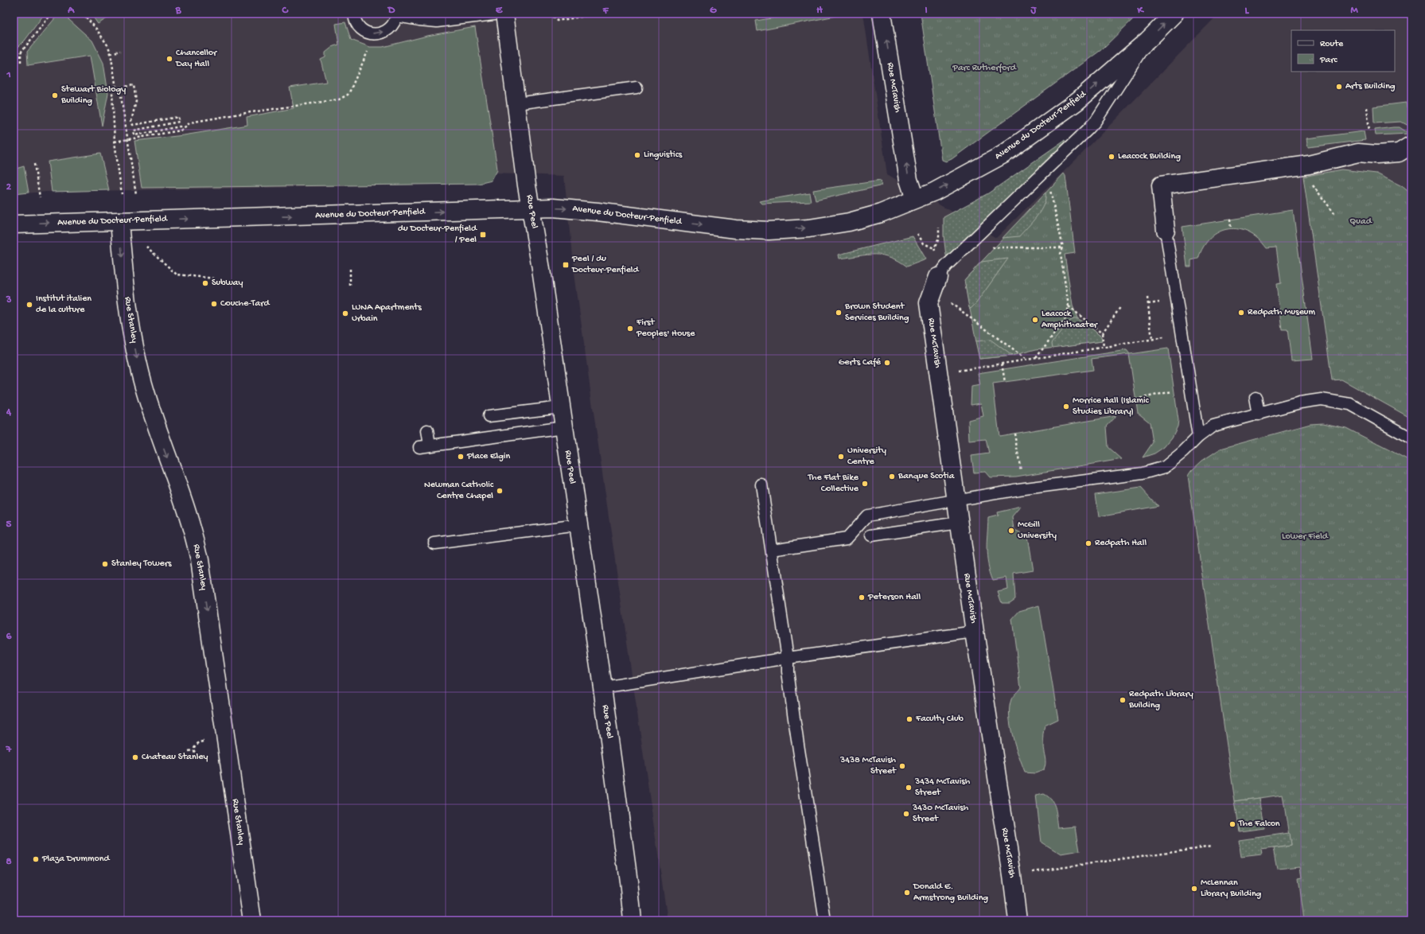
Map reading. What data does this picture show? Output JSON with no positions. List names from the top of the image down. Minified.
{"streets":{"street":["Rue McTavish","Avenue du Docteur-Penfield","Rue Peel","Rue Stanley"]},"crossings":[["Rue McTavish","Avenue du Docteur-Penfield"],["Avenue du Docteur-Penfield","Rue Peel"],["Avenue du Docteur-Penfield","Rue Stanley"]],"one_way":["Avenue du Docteur-Penfield","Rue Stanley"],"parks":["Parc Rutherford","Quad","Lower Field"],"places":{"other":["Chancellor Day Hall","Arts Building","Stewart Biology Building","Linguistics","Leacock Building","Subway","Couche-Tard","Institut italien de la culture","Brown Student Services Building","Redpath Museum","LUNA Apartments Urbain","Leacock Amphitheater","First Peoples' House","Gerts Café","Morrice Hall (Islamic Studies Library)","Place Elgin","University Centre","Banque Scotia","The Flat Bike Collective","Newman Catholic Centre Chapel","McGill University","Redpath Hall","Stanley Towers","Peterson Hall","Redpath Library Building","Faculty Club","Chateau Stanley","3438 McTavish Street","3434 McTavish Street","3430 McTavish Street","The Falcon","Plaza Drummond","McLennan Library Building","Donald E. Armstrong Building"],"transit":["du Docteur-Penfield / Peel","Peel / du Docteur-Penfield"]},"legend":["Route","Parc"],"grid":{"columns":["A","B","C","D","E","F","G","H","I","J","K","L","M"],"rows":["1","2","3","4","5","6","7","8"]}}
